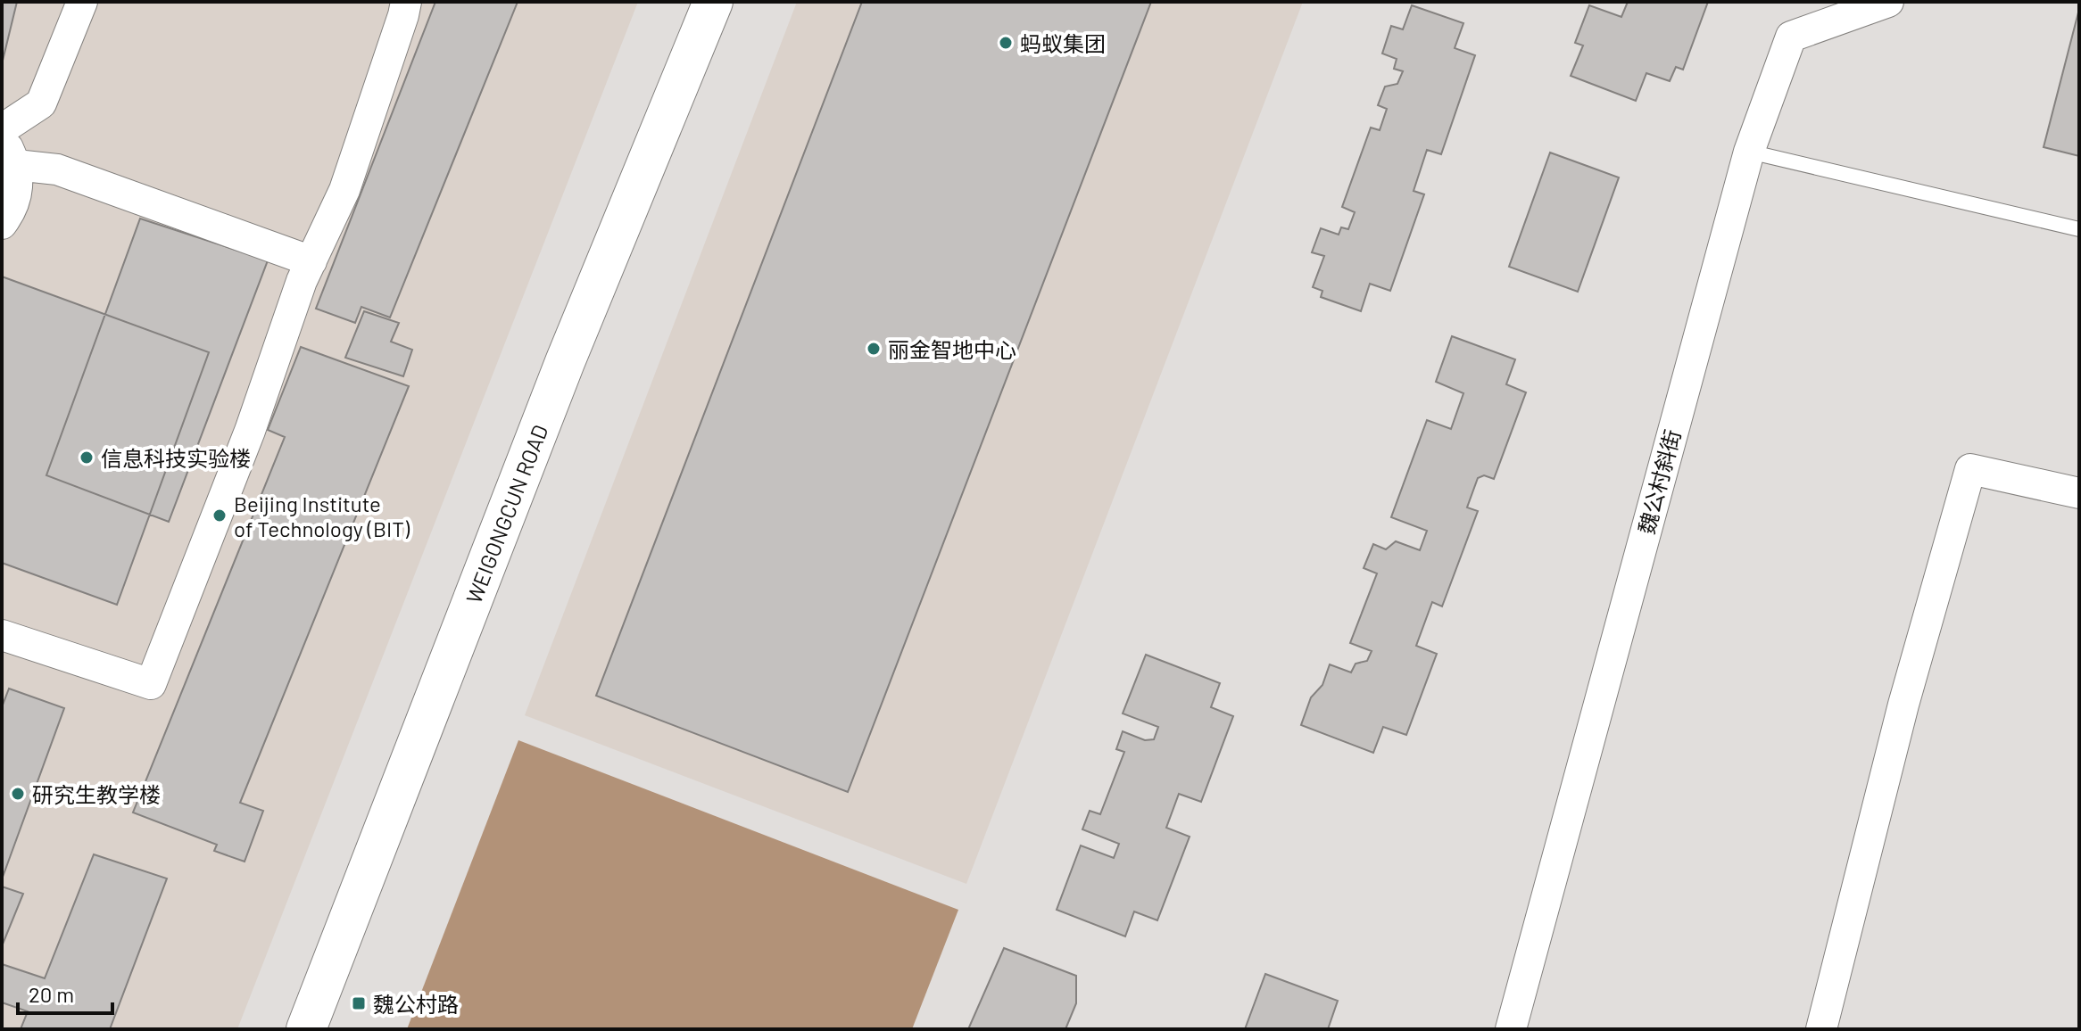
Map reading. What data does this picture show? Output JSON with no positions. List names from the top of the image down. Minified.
{"streets":{"street":["魏公村斜街","WEIGONGCUN ROAD"]},"places":{"other":["蚂蚁集团","丽金智地中心","信息科技实验楼","Beijing Institute of Technology (BIT)","研究生教学楼"],"transit":["魏公村路"]},"scale_bar":"20 m"}
